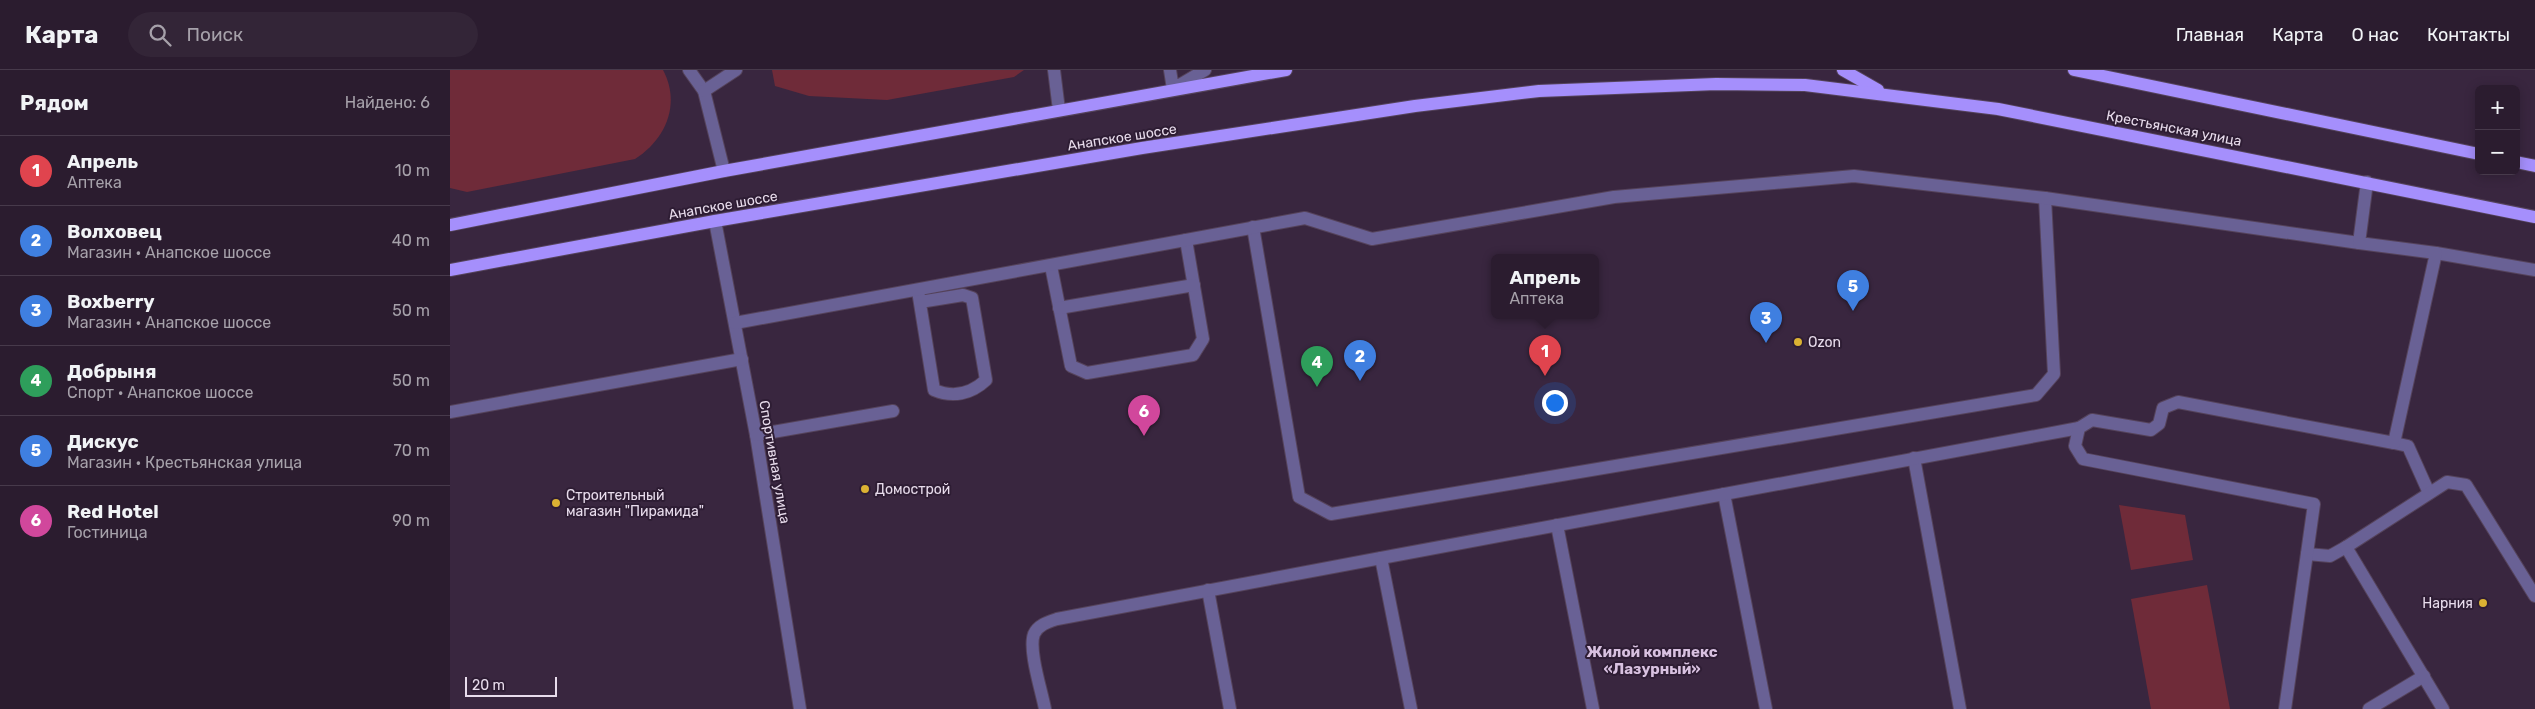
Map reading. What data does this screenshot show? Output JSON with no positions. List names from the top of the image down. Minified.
{"streets":{"main road":["Крестьянская улица","Анапское шоссе"],"street":["Спортивная улица"]},"crossings":[["Крестьянская улица","Анапское шоссе"],["Анапское шоссе","Спортивная улица"]],"districts":["Жилой комплекс «Лазурный»"],"places":["Ozon","Домострой","Строительный магазин \"Пирамида\"","Нарния"],"scale_bar":"20 m","page":{"header":"Карта","search":"Поиск","nav":["Главная","Карта","О нас","Контакты"],"heading":["Рядом","Найдено: 6"],"map_buttons":["+","−"],"list":[{"mark":"1","name":"Апрель","note":"Аптека","value":"10 m"},{"mark":"2","name":"Волховец","note":"Магазин · Анапское шоссе","value":"40 m"},{"mark":"3","name":"Boxberry","note":"Магазин · Анапское шоссе","value":"50 m"},{"mark":"4","name":"Добрыня","note":"Спорт · Анапское шоссе","value":"50 m"},{"mark":"5","name":"Дискус","note":"Магазин · Крестьянская улица","value":"70 m"},{"mark":"6","name":"Red Hotel","note":"Гостиница","value":"90 m"}],"popup":["Апрель","Аптека"],"pins":["5","3","1","2","4","6"],"scale":"20 m"}}
